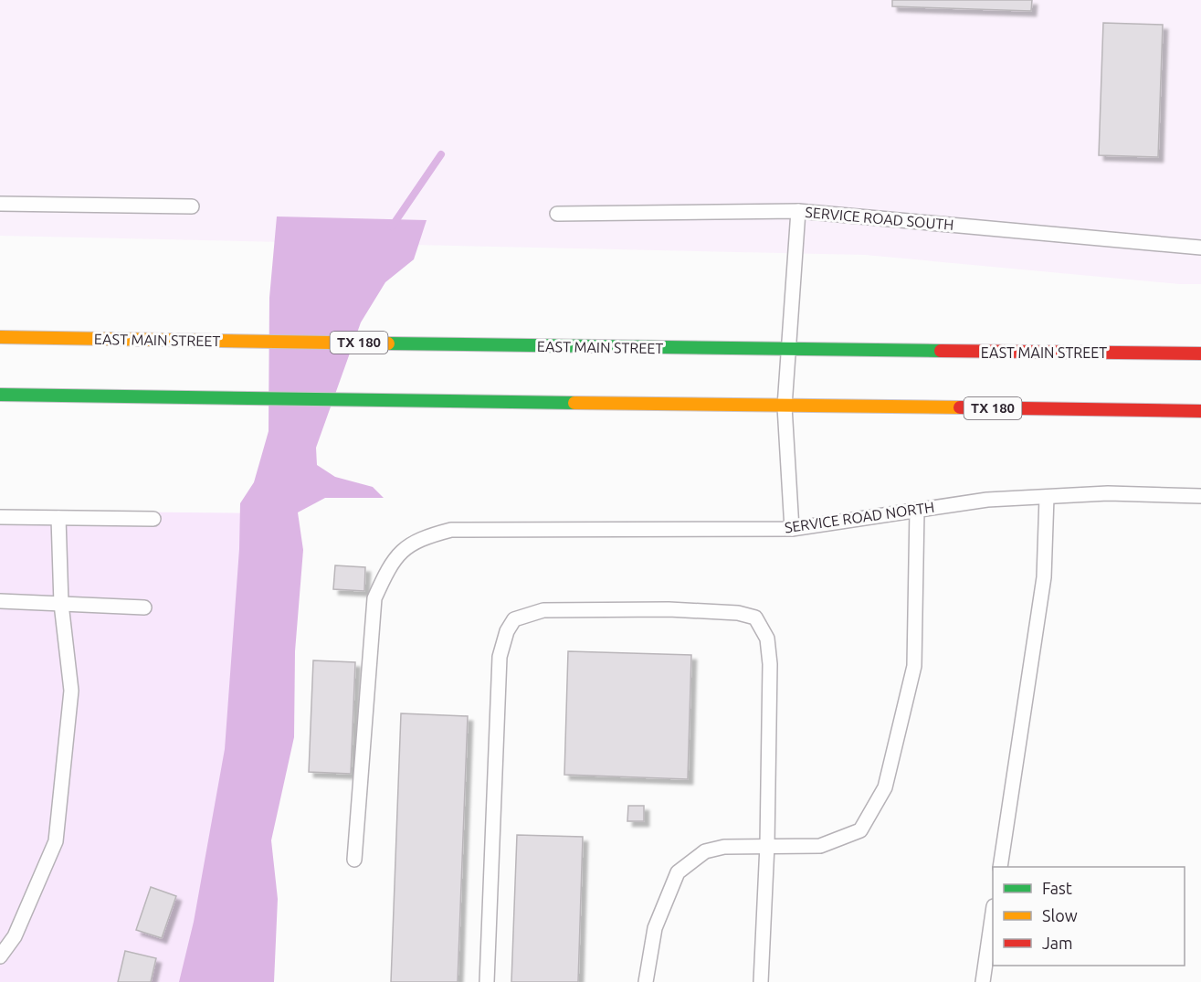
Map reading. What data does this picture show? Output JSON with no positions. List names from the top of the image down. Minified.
{"streets":{"main road":["EAST MAIN STREET","TX 180"],"lane":["SERVICE ROAD SOUTH","SERVICE ROAD NORTH"]},"legend":["Fast","Slow","Jam"]}
